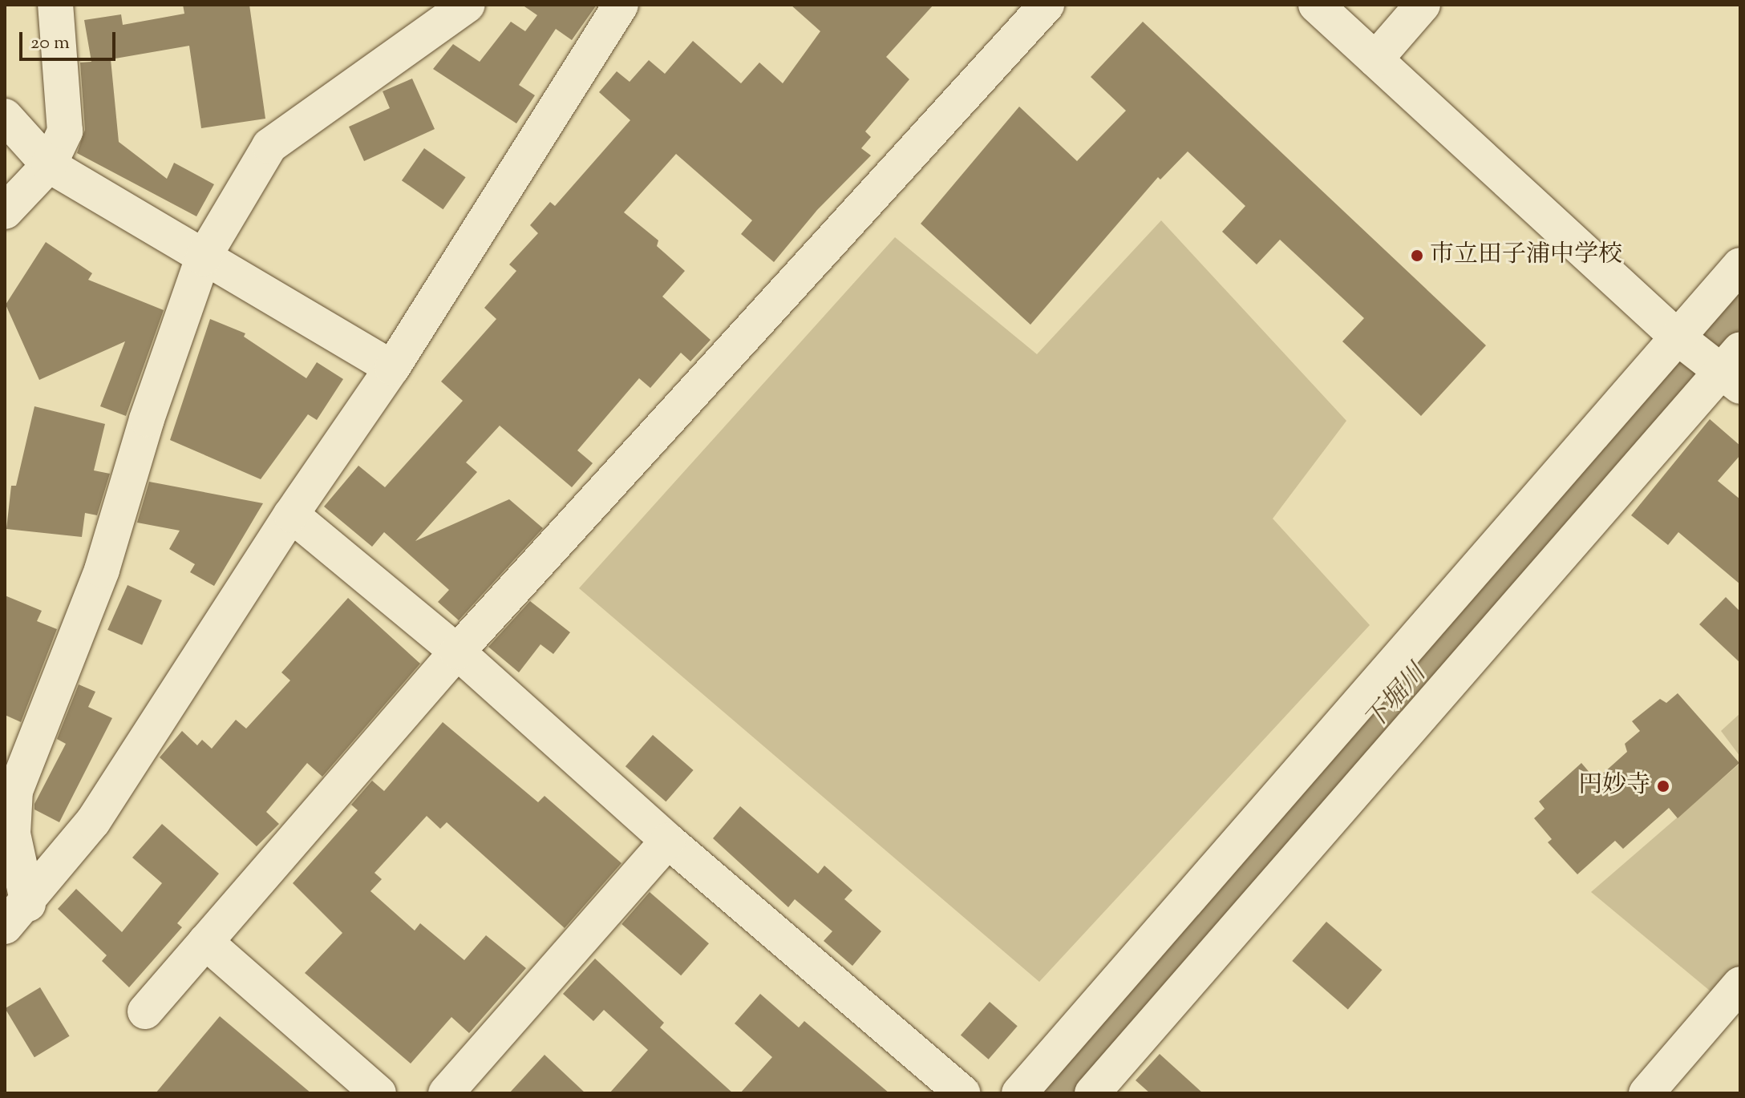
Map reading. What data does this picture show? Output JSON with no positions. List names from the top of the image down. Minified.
{"water":["下堀川"],"places":["市立田子浦中学校","円妙寺"],"scale_bar":"20 m"}
